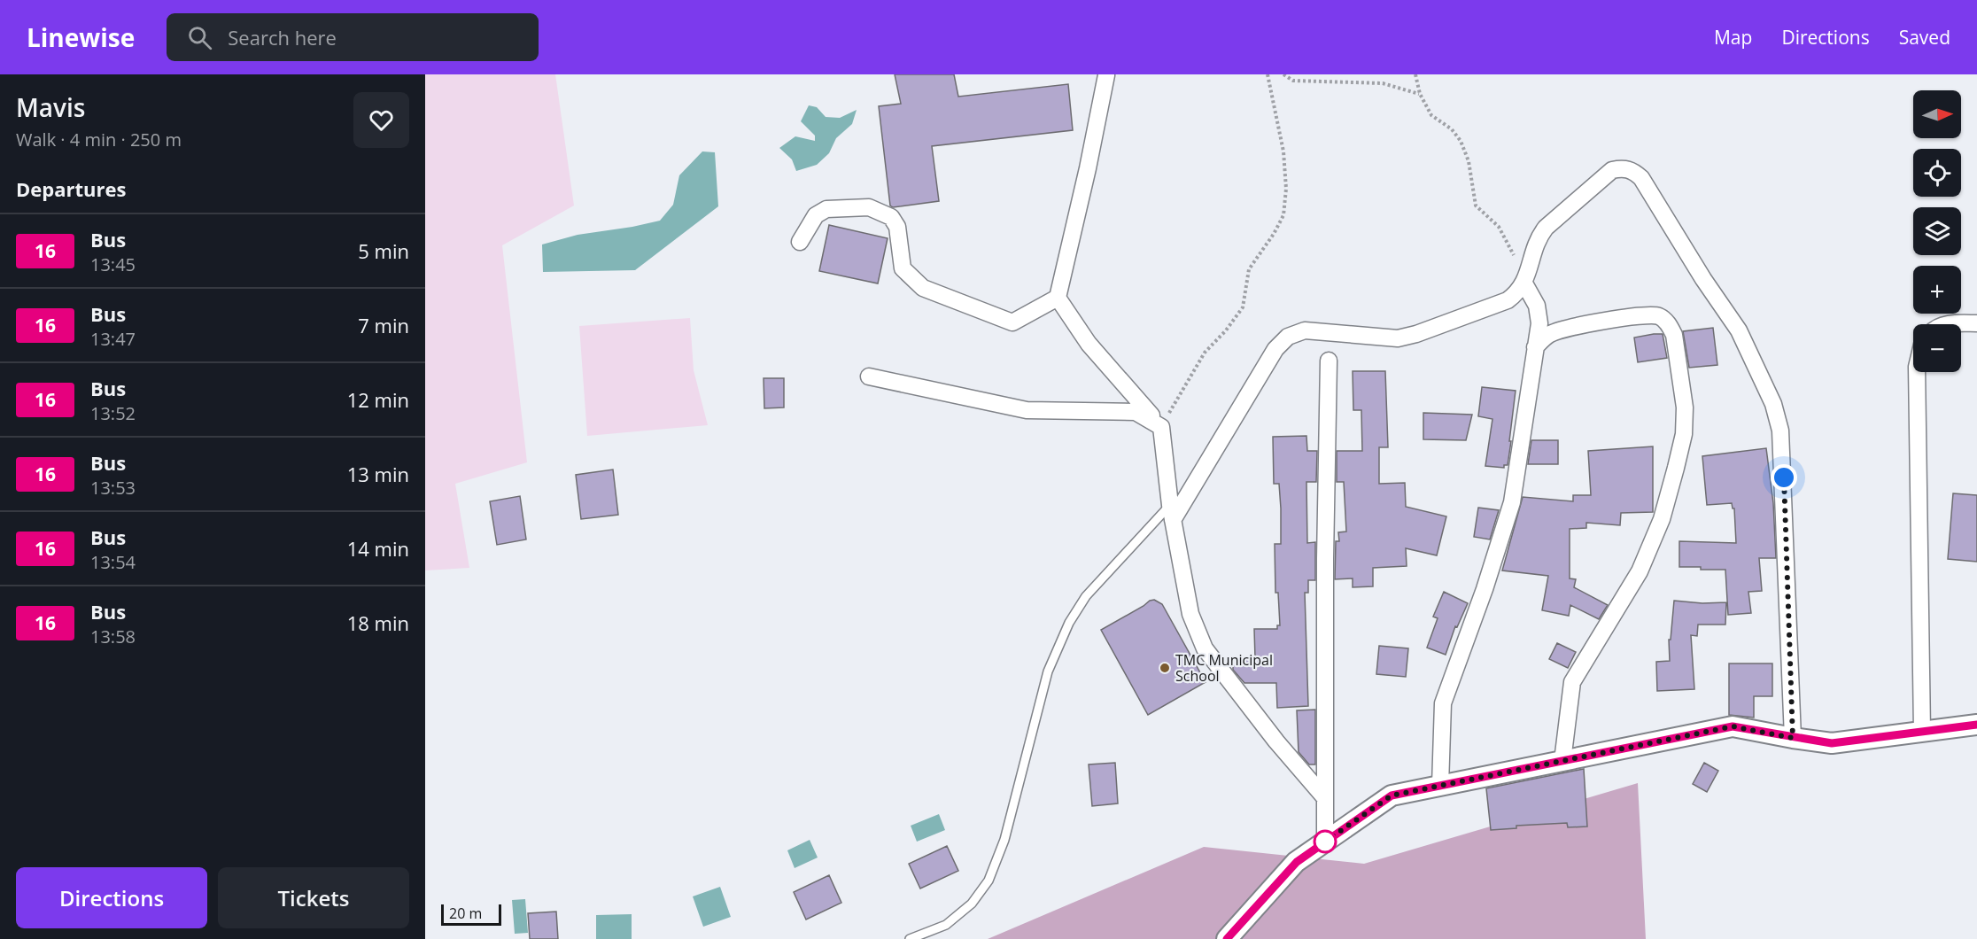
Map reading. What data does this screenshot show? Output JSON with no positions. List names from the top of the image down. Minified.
{"places":["TMC Municipal School"],"lines":["bus line 16"],"scale_bar":"20 m","north":"right","page":{"header":"Linewise","search":"Search here","nav":["Map","Directions","Saved"],"heading":[["Mavis","Walk · 4 min · 250 m"],"Departures"],"map_buttons":["+","−"],"list":[{"mark":"16","name":"Bus","note":"13:45","value":"5 min"},{"mark":"16","name":"Bus","note":"13:47","value":"7 min"},{"mark":"16","name":"Bus","note":"13:52","value":"12 min"},{"mark":"16","name":"Bus","note":"13:53","value":"13 min"},{"mark":"16","name":"Bus","note":"13:54","value":"14 min"},{"mark":"16","name":"Bus","note":"13:58","value":"18 min"}],"buttons":["Directions","Tickets"],"scale":"20 m"}}
